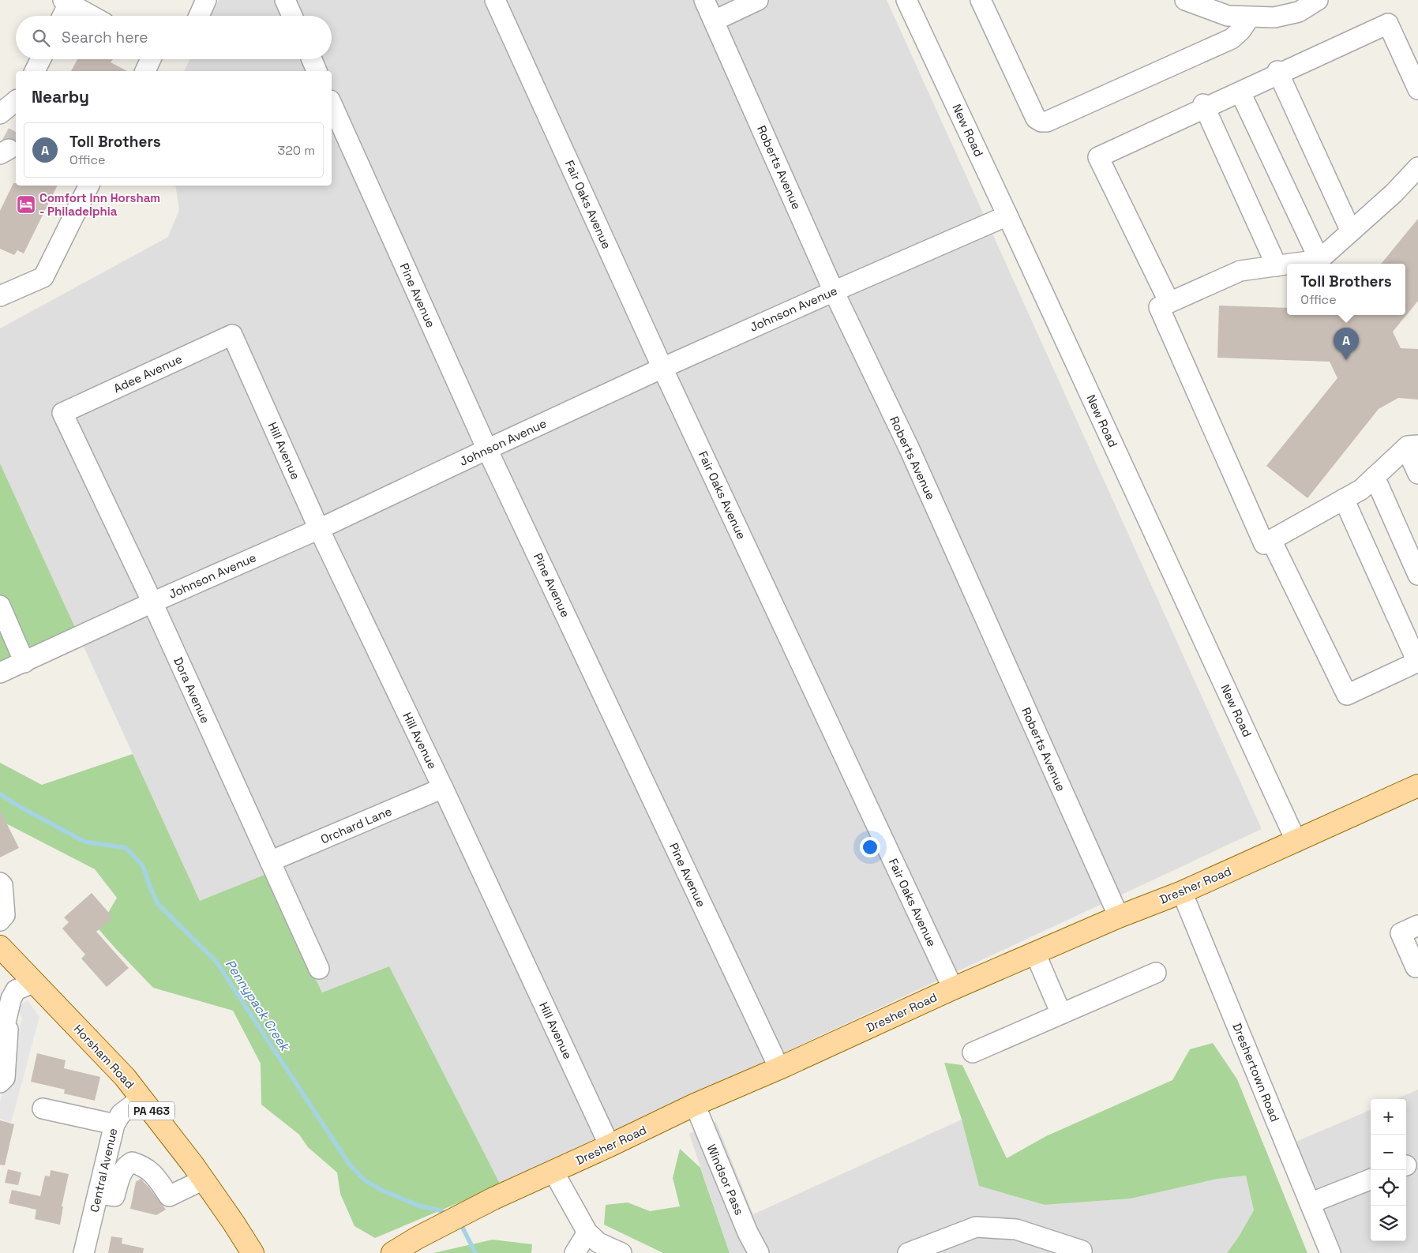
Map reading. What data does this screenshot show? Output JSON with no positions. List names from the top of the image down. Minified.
{"streets":{"main road":["Dresher Road","Horsham Road","PA 463"],"street":["New Road","Roberts Avenue","Fair Oaks Avenue","Pine Avenue","Johnson Avenue","Adee Avenue","Hill Avenue","Dora Avenue","Orchard Lane","Dreshertown Road","Central Avenue","Windsor Pass"]},"crossings":[["New Road","Johnson Avenue"],["New Road","Dresher Road"],["Roberts Avenue","Johnson Avenue"],["Roberts Avenue","Dresher Road"],["Fair Oaks Avenue","Johnson Avenue"],["Fair Oaks Avenue","Dresher Road"],["Pine Avenue","Johnson Avenue"],["Pine Avenue","Dresher Road"],["Johnson Avenue","Hill Avenue"],["Johnson Avenue","Dora Avenue"],["Adee Avenue","Hill Avenue"],["Adee Avenue","Dora Avenue"],["Hill Avenue","Orchard Lane"],["Hill Avenue","Dresher Road"],["Dora Avenue","Orchard Lane"],["Dresher Road","Dreshertown Road"],["Dresher Road","Windsor Pass"],["Horsham Road","Central Avenue"]],"water":["Pennypack Creek"],"places":{"hotel":["Comfort Inn Horsham - Philadelphia"]},"page":{"search":"Search here","heading":"Nearby","list":[{"mark":"A","name":"Toll Brothers","note":"Office","value":"320 m"}],"popup":["Toll Brothers","Office"],"pins":"A","map_buttons":["+","−"]}}
